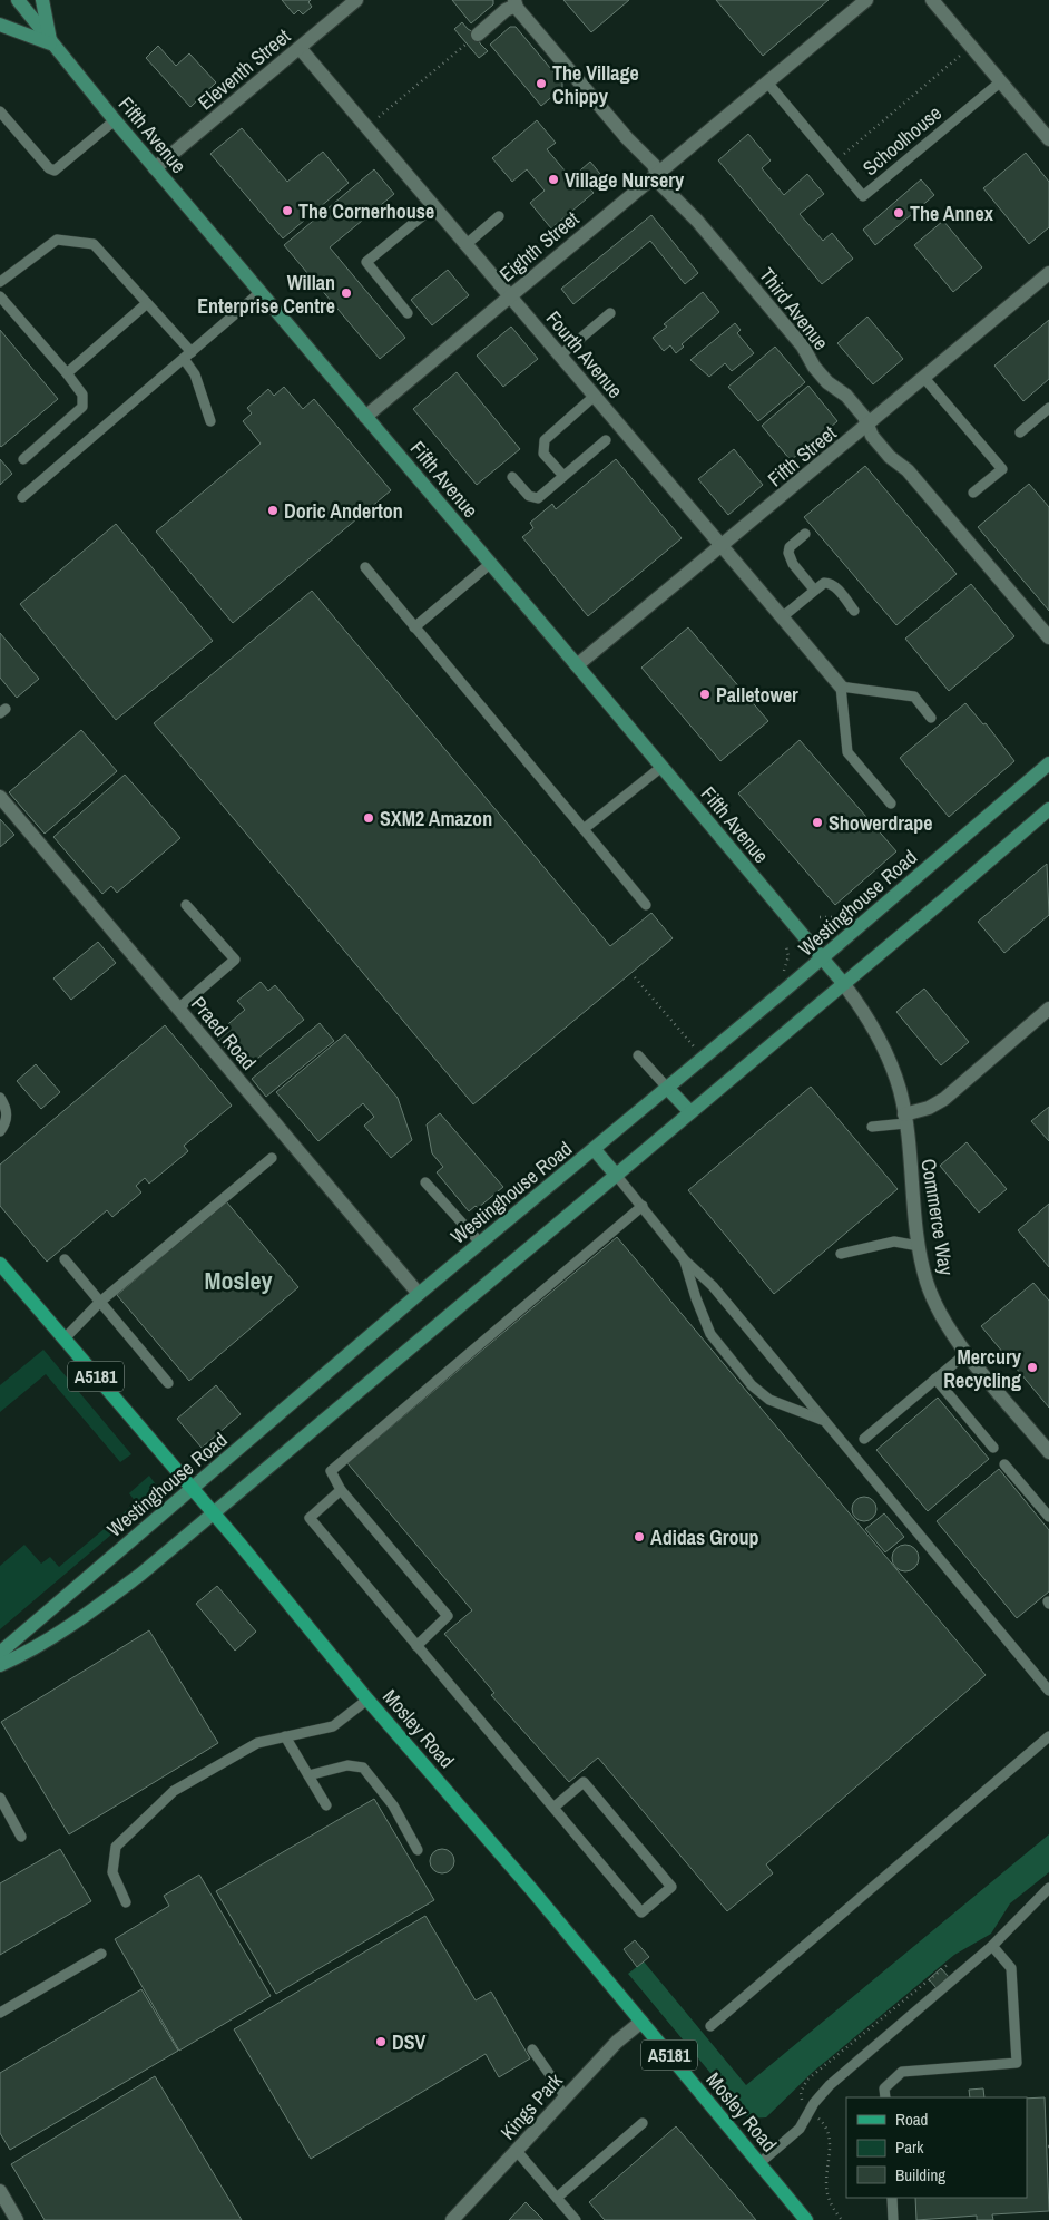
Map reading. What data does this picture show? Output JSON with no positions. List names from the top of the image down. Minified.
{"streets":{"main road":["A5181","Mosley Road"],"street":["Eleventh Street","Fifth Avenue","Eighth Street","Third Avenue","Fourth Avenue","Fifth Street","Westinghouse Road","Praed Road","Commerce Way","Kings Park"],"lane":["Schoolhouse"]},"crossings":[["Eleventh Street","Fifth Avenue"],["Eleventh Street","Fourth Avenue"],["Fifth Avenue","Eighth Street"],["Fifth Avenue","Fifth Street"],["Fifth Avenue","Westinghouse Road"],["Fifth Avenue","Commerce Way"],["Schoolhouse","Eighth Street"],["Eighth Street","Third Avenue"],["Eighth Street","Fourth Avenue"],["Third Avenue","Fifth Street"],["Fourth Avenue","Fifth Street"],["Westinghouse Road","Praed Road"],["Westinghouse Road","Mosley Road"],["Mosley Road","Kings Park"]],"districts":["Mosley"],"places":["The Village Chippy","Village Nursery","The Cornerhouse","The Annex","Willan Enterprise Centre","Doric Anderton","Palletower","SXM2 Amazon","Showerdrape","Mercury Recycling","Adidas Group","DSV"],"legend":["Road","Park","Building"]}
